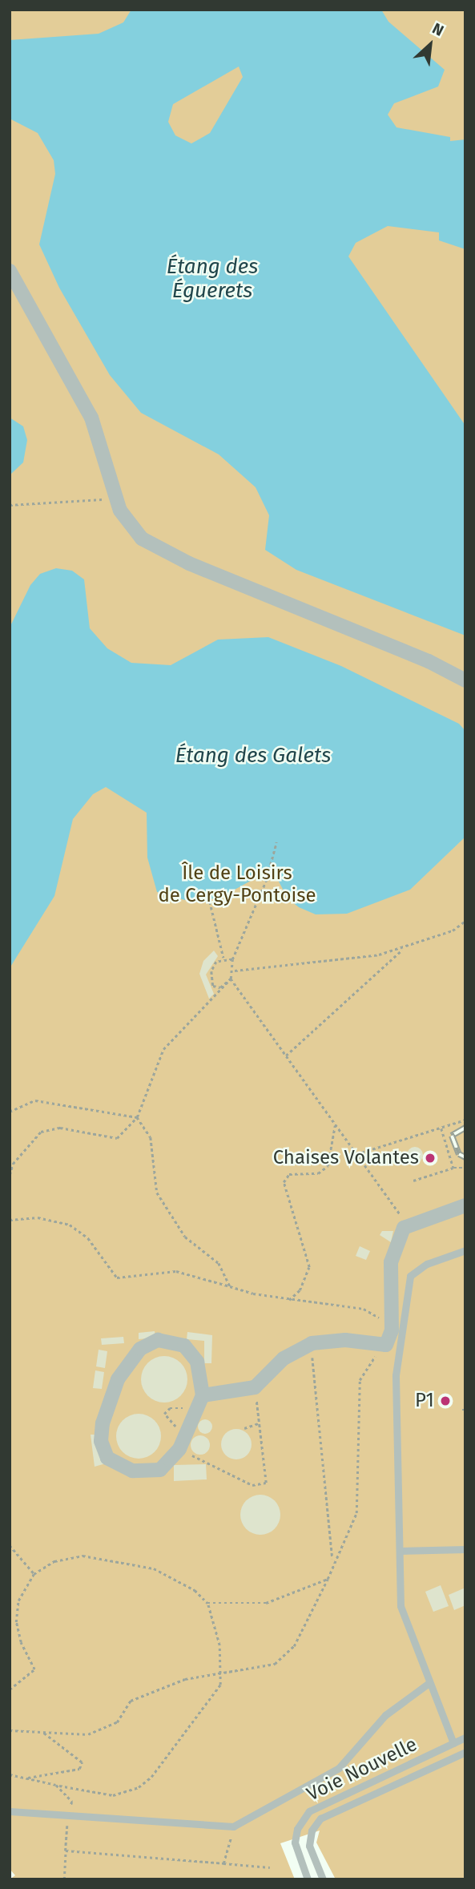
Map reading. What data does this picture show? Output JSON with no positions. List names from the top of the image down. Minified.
{"streets":{"lane":["Voie Nouvelle"]},"water":["Étang des Éguerets","Étang des Galets"],"parks":["Île de Loisirs de Cergy-Pontoise"],"places":["Chaises Volantes","P1"],"north":"top right"}
